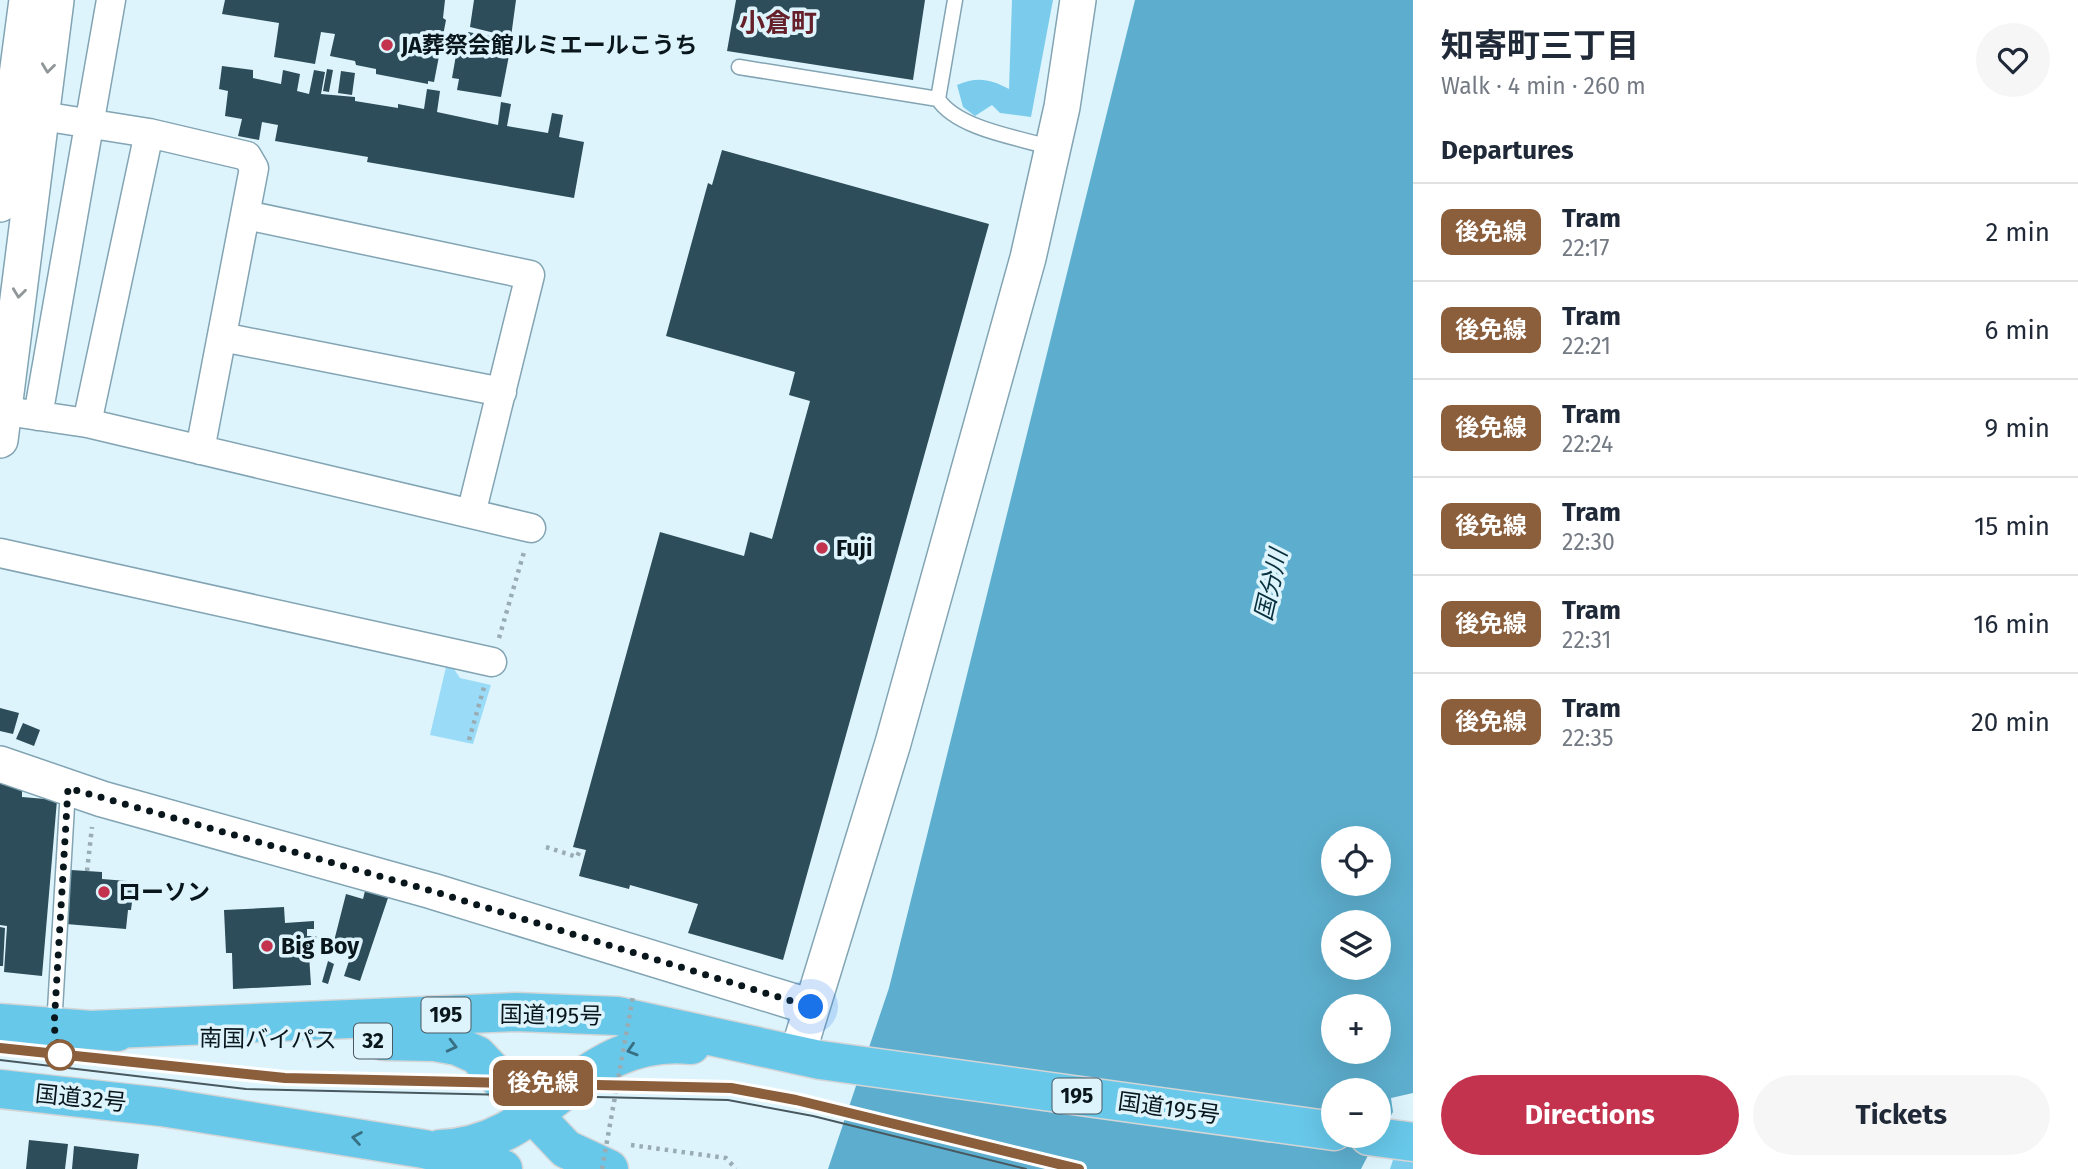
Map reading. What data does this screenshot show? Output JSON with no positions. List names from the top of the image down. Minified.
{"streets":{"highway":["195","国道195号","南国バイパス","32","国道32号"]},"crossings":[["国道195号","南国バイパス"],["国道195号","32"],["国道195号","国道32号"],["南国バイパス","32"]],"one_way":["南国バイパス","国道32号"],"districts":["小倉町"],"water":["国分川"],"places":["JA葬祭会館ルミエールこうち","Fuji","ローソン","Big Boy"],"lines":["tram line 後免線"],"page":{"on_map":"後免線","heading":[["知寄町三丁目","Walk · 4 min · 260 m"],"Departures"],"list":[{"mark":"後免線","name":"Tram","note":"22:17","value":"2 min"},{"mark":"後免線","name":"Tram","note":"22:21","value":"6 min"},{"mark":"後免線","name":"Tram","note":"22:24","value":"9 min"},{"mark":"後免線","name":"Tram","note":"22:30","value":"15 min"},{"mark":"後免線","name":"Tram","note":"22:31","value":"16 min"},{"mark":"後免線","name":"Tram","note":"22:35","value":"20 min"}],"map_buttons":["+","−"],"buttons":["Directions","Tickets"]}}
